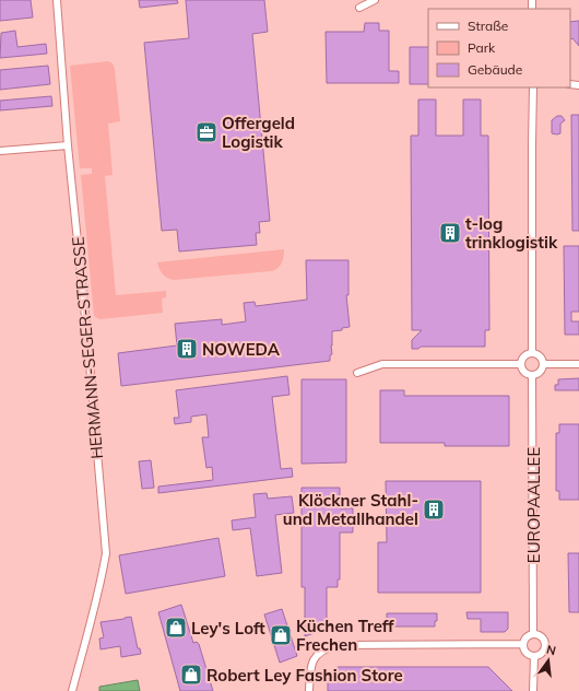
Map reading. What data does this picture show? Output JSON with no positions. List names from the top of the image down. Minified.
{"streets":{"street":["HERMANN-SEGER-STRASSE","EUROPAALLEE"]},"places":{"office":["Offergeld Logistik"],"building":["t-log trinklogistik","NOWEDA","Klöckner Stahl- und Metallhandel"],"shop":["Ley's Loft","Küchen Treff Frechen","Robert Ley Fashion Store"]},"legend":["Straße","Park","Gebäude"],"north":"top"}
